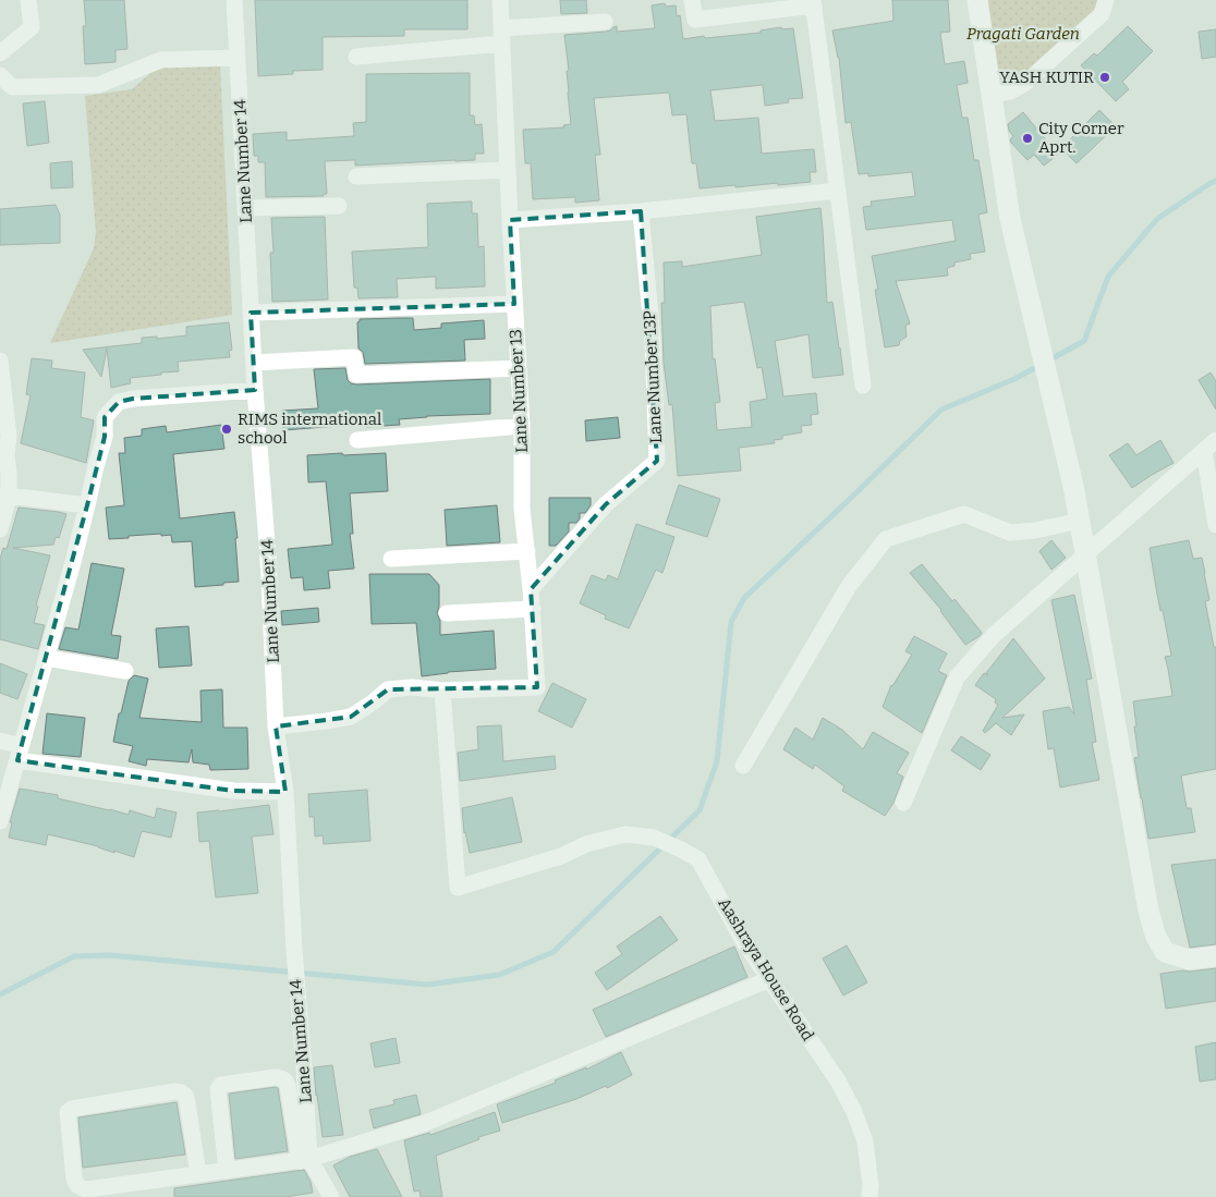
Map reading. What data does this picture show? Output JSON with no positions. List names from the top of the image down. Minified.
{"streets":{"street":["Lane Number 14","Lane Number 13P","Lane Number 13","Aashraya House Road"]},"crossings":[["Lane Number 13P","Lane Number 13"],["Lane Number 13","Aashraya House Road"]],"parks":["Pragati Garden"],"places":["YASH KUTIR","City Corner Aprt.","RIMS international school"]}
